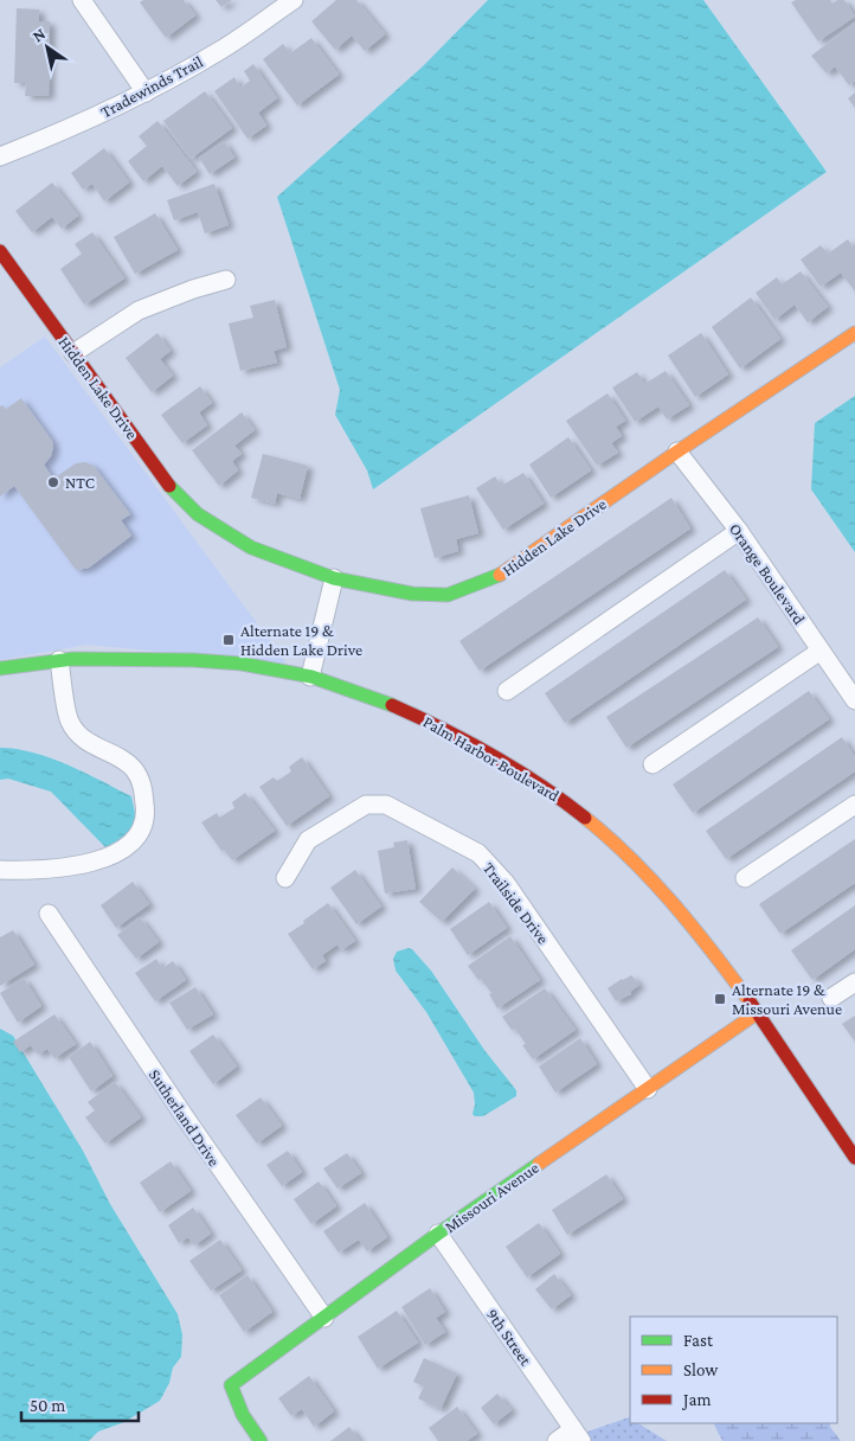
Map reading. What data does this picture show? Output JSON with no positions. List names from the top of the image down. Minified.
{"streets":{"street":["Tradewinds Trail","Hidden Lake Drive","Orange Boulevard","Palm Harbor Boulevard","Trailside Drive","Sutherland Drive","Missouri Avenue","9th Street"]},"crossings":[["Hidden Lake Drive","Orange Boulevard"],["Palm Harbor Boulevard","Missouri Avenue"],["Trailside Drive","Missouri Avenue"],["Sutherland Drive","Missouri Avenue"],["Missouri Avenue","9th Street"]],"places":{"other":["NTC"],"transit":["Alternate 19 & Hidden Lake Drive","Alternate 19 & Missouri Avenue"]},"legend":["Fast","Slow","Jam"],"scale_bar":"50 m","north":"top left"}
